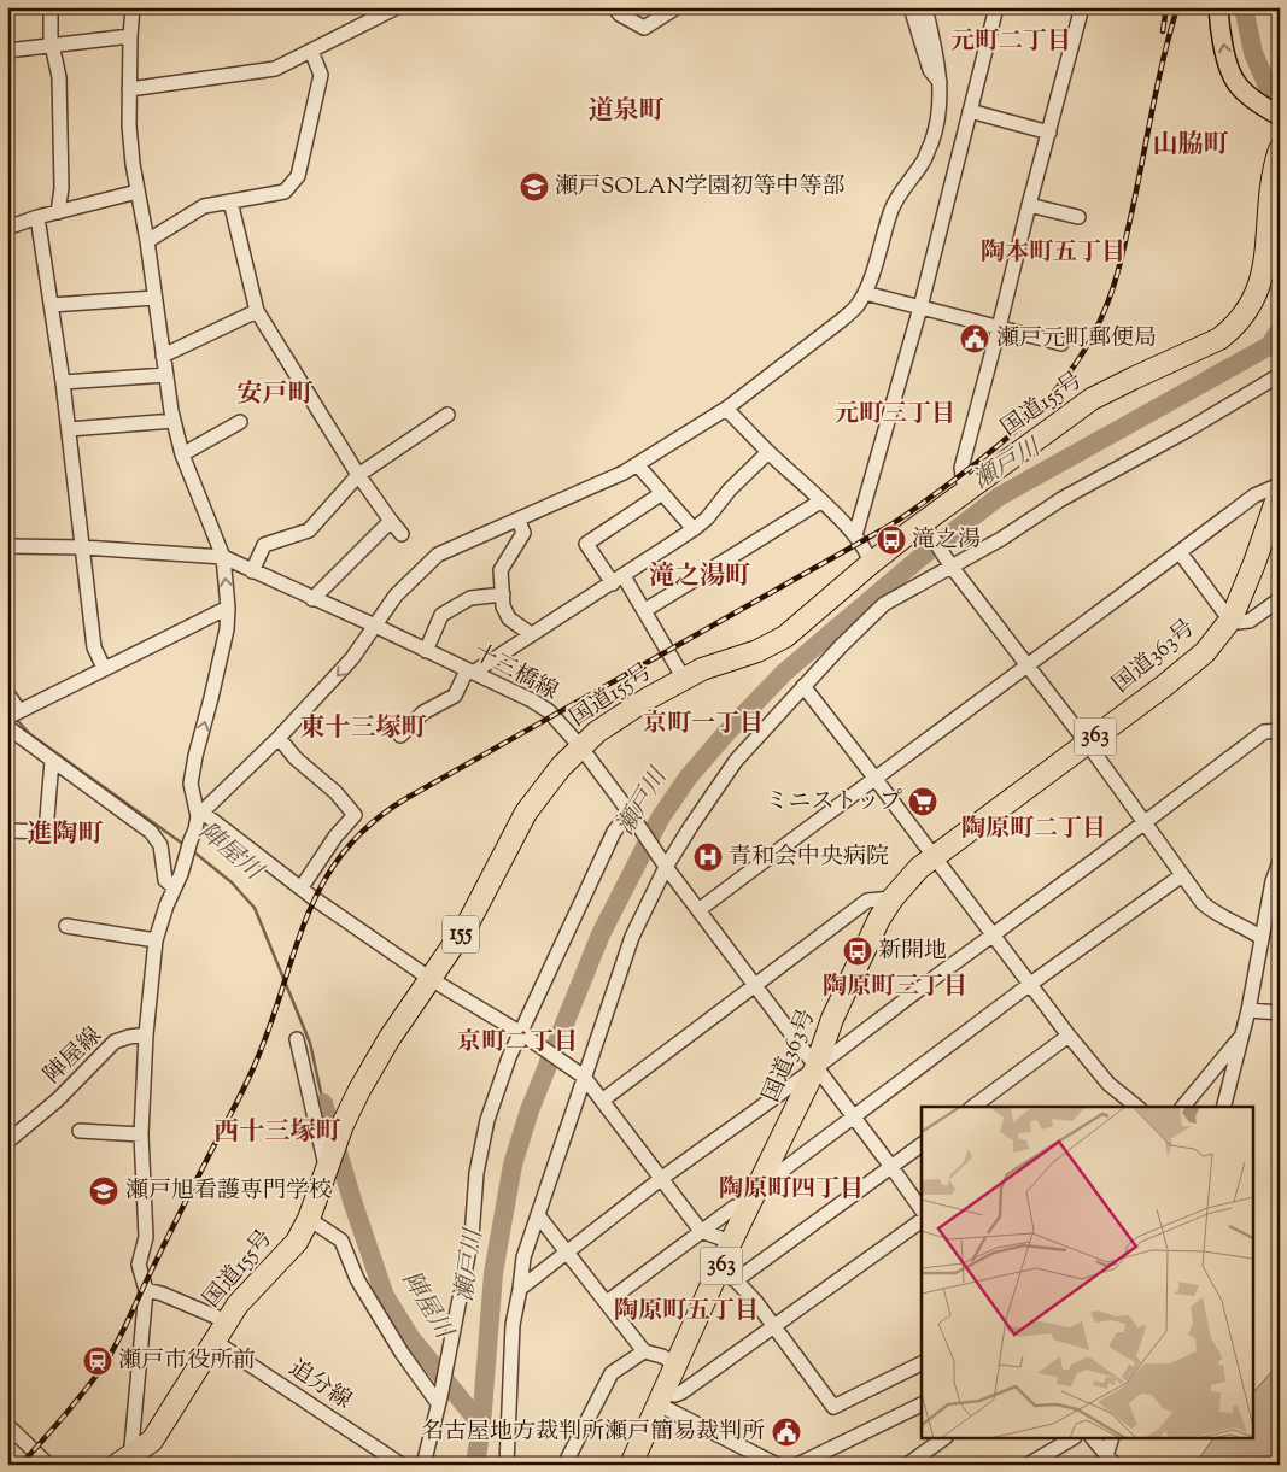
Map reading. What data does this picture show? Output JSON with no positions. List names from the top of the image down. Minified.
{"streets":{"highway":["国道155号","国道363号","363","155"],"street":["十三橋線","陣屋線","追分線"]},"crossings":[["国道155号","十三橋線"],["国道155号","追分線"],["国道363号","十三橋線"]],"districts":["元町二丁目","道泉町","山脇町","陶本町五丁目","安戸町","元町三丁目","滝之湯町","京町一丁目","東十三塚町","陶原町二丁目","進陶町","陶原町三丁目","京町二丁目","西十三塚町","陶原町四丁目","陶原町五丁目"],"water":["瀬戸川","陣屋川"],"places":{"school or university":["瀬戸SOLAN学園初等中等部","瀬戸旭看護専門学校"],"public building":["瀬戸元町郵便局","名古屋地方裁判所瀬戸簡易裁判所"],"bus stop":["滝之湯","新開地"],"supermarket":["ミニストップ"],"hospital":["青和会中央病院"],"station":["瀬戸市役所前"]}}
